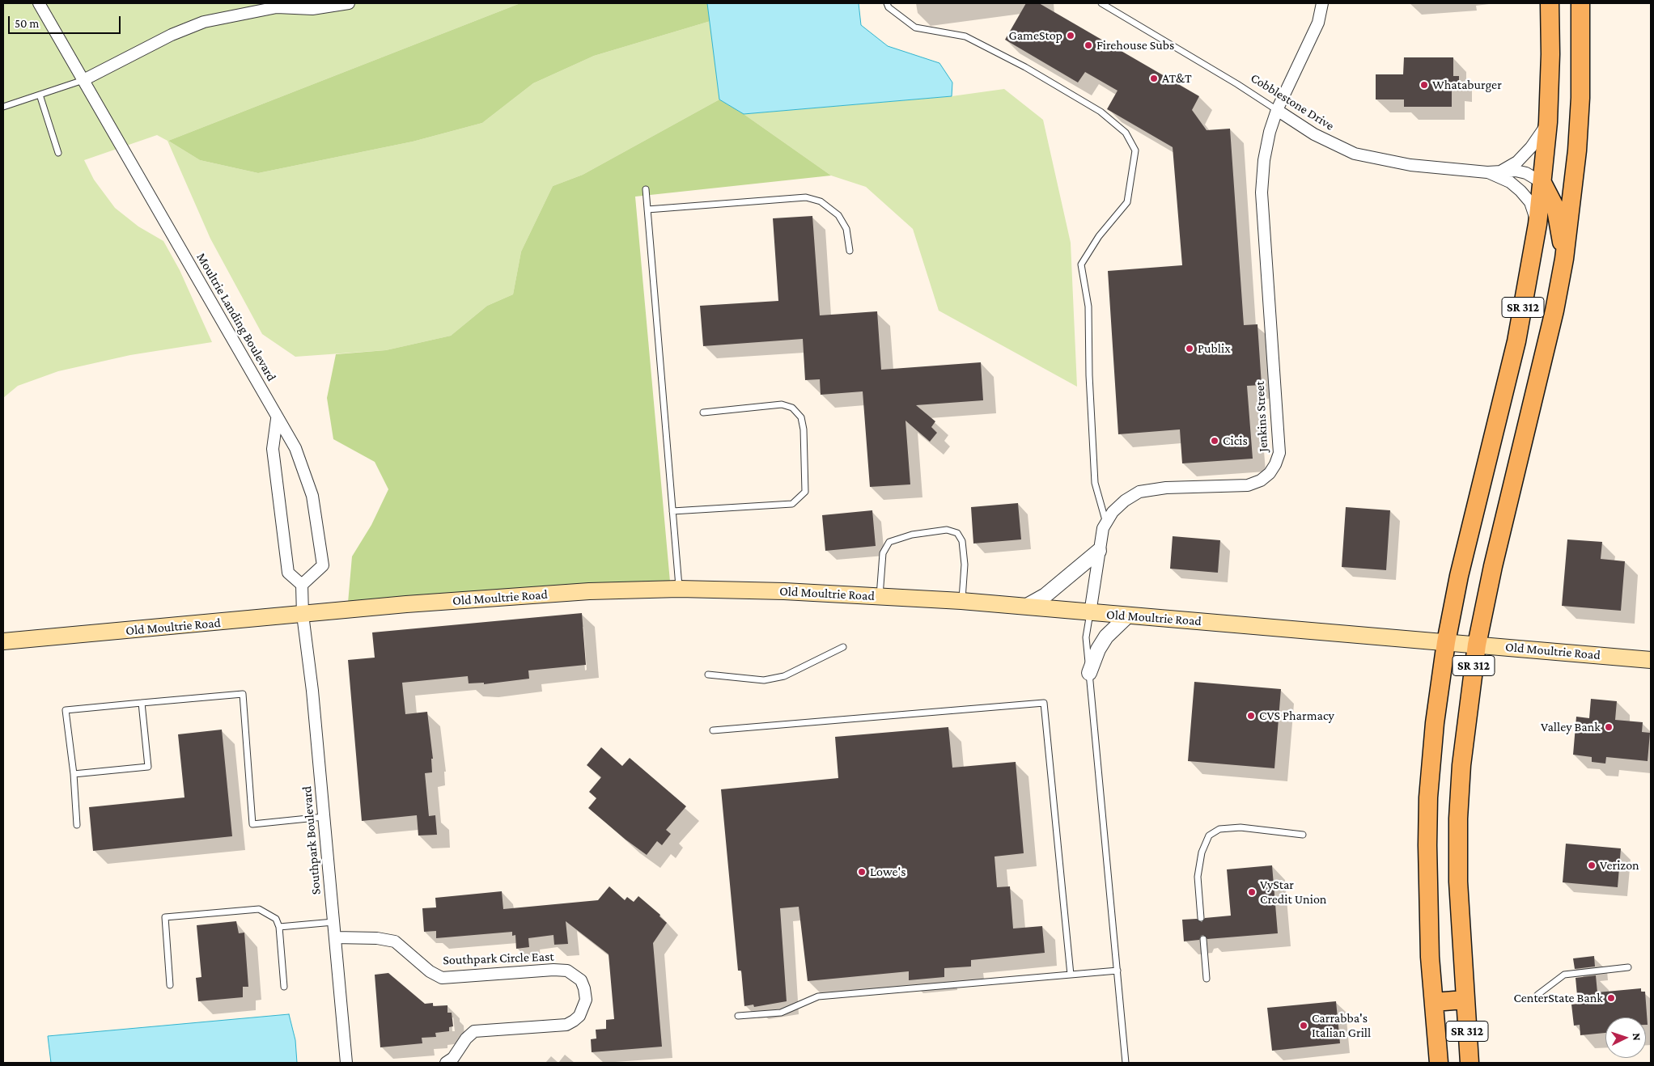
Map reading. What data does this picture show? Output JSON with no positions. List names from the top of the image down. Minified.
{"streets":{"main road":["SR 312","Old Moultrie Road"],"street":["Cobblestone Drive","Moultrie Landing Boulevard","Jenkins Street","Southpark Boulevard","Southpark Circle East"]},"crossings":[["Cobblestone Drive","SR 312"],["Cobblestone Drive","Jenkins Street"],["SR 312","Old Moultrie Road"],["Moultrie Landing Boulevard","Southpark Boulevard"],["Old Moultrie Road","Southpark Boulevard"],["Southpark Boulevard","Southpark Circle East"]],"places":["GameStop","Firehouse Subs","AT&T","Whataburger","Publix","Cicis","CVS Pharmacy","Valley Bank","Verizon","Lowe's","VyStar Credit Union","CenterState Bank","Carrabba's Italian Grill"],"scale_bar":"50 m","north":"right"}
